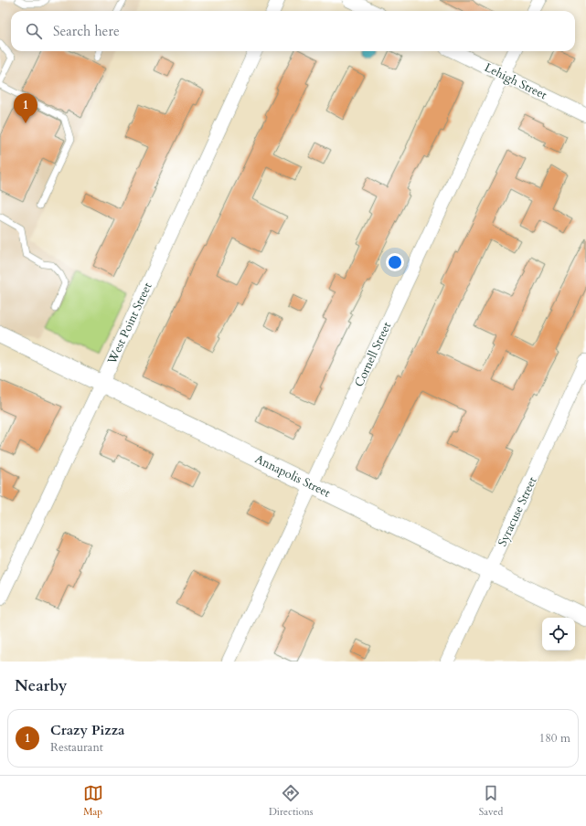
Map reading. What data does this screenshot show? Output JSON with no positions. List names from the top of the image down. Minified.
{"streets":{"street":["Lehigh Street","West Point Street","Cornell Street","Annapolis Street","Syracuse Street"]},"crossings":[["Lehigh Street","Cornell Street"],["West Point Street","Annapolis Street"],["Cornell Street","Annapolis Street"],["Annapolis Street","Syracuse Street"]],"page":{"search":"Search here","pins":"1","heading":"Nearby","list":[{"mark":"1","name":"Crazy Pizza","note":"Restaurant","value":"180 m"}],"nav":["Map","Directions","Saved"]}}
